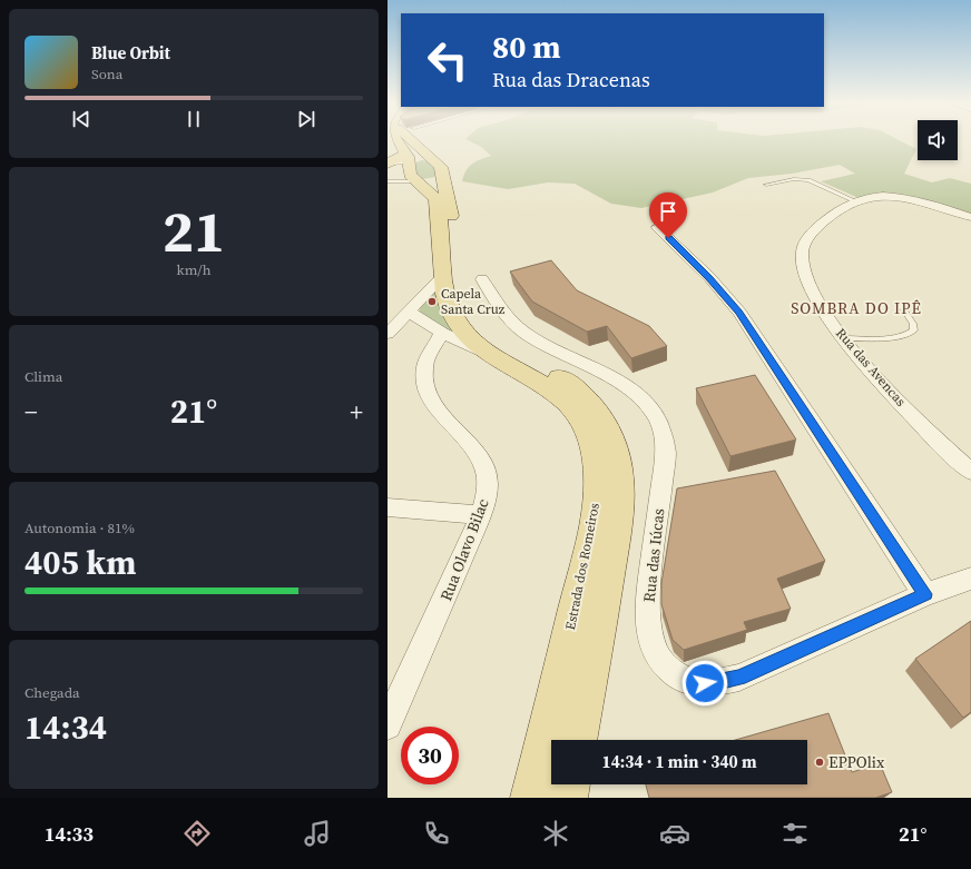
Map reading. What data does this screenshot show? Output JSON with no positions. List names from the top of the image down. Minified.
{"streets":{"main road":["Estrada dos Romeiros"],"street":["Rua das Avencas","Rua Olavo Bilac","Rua das Iúcas"]},"districts":["SOMBRA DO IPÊ"],"places":["Capela Santa Cruz","EPPOlix"],"page":{"turn":["80 m","Rua das Dracenas"],"song":["Blue Orbit","Sona"],"tile":[["21","km/h"],"Clima",["Autonomia · 81%","405 km"],["Chegada","14:34"]],"heat":["−","21°","+"],"limit":"30","trip":"14:34 · 1 min · 340 m","tabs":["14:33","21°"]}}
